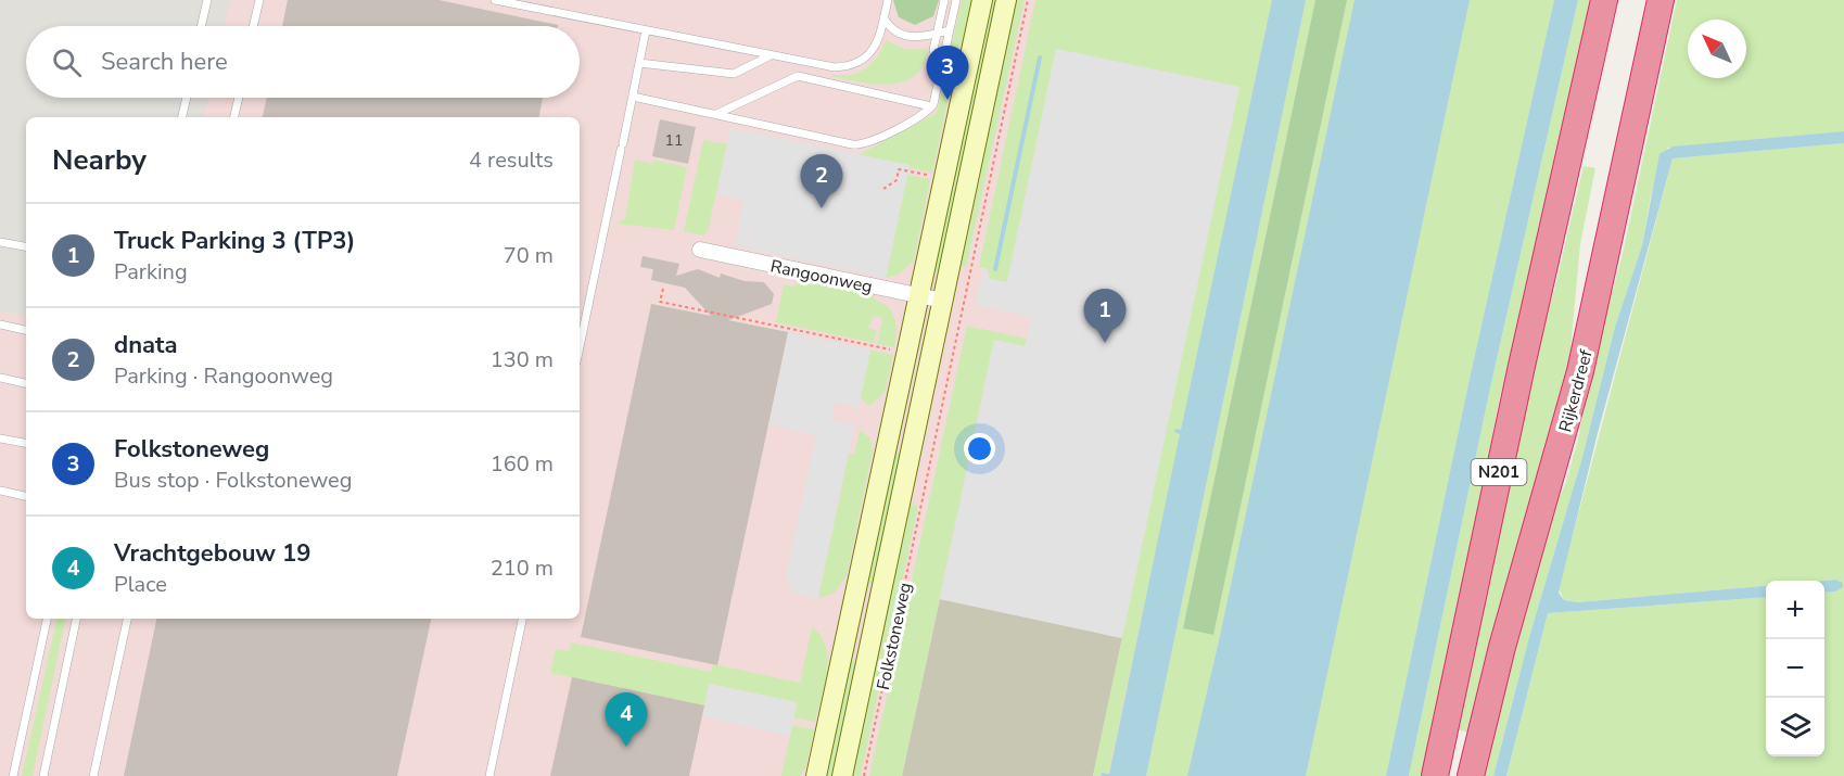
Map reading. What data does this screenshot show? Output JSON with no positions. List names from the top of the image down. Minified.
{"streets":{"highway":["Rijkerdreef","N201"],"street":["Rangoonweg","Folkstoneweg"]},"crossings":[["Rangoonweg","Folkstoneweg"]],"house_numbers":["11"],"north":"top left","page":{"search":"Search here","pins":["3","2","1","4"],"heading":["Nearby","4 results"],"list":[{"mark":"1","name":"Truck Parking 3 (TP3)","note":"Parking","value":"70 m"},{"mark":"2","name":"dnata","note":"Parking · Rangoonweg","value":"130 m"},{"mark":"3","name":"Folkstoneweg","note":"Bus stop · Folkstoneweg","value":"160 m"},{"mark":"4","name":"Vrachtgebouw 19","note":"Place","value":"210 m"}],"map_buttons":["+","−"]}}
